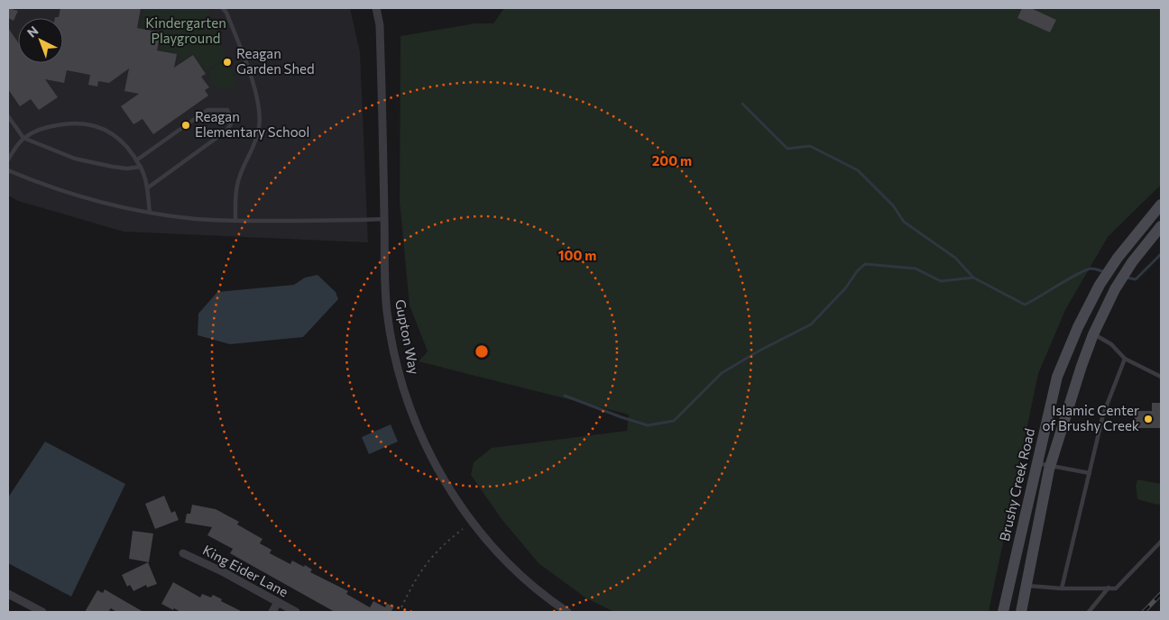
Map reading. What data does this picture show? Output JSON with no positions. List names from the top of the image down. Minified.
{"streets":{"main road":["Brushy Creek Road"],"street":["Gupton Way","King Eider Lane"]},"parks":["Kindergarten Playground"],"places":["Reagan Garden Shed","Reagan Elementary School","Islamic Center of Brushy Creek"],"north":"top left","rings":["200 m","100 m"]}
